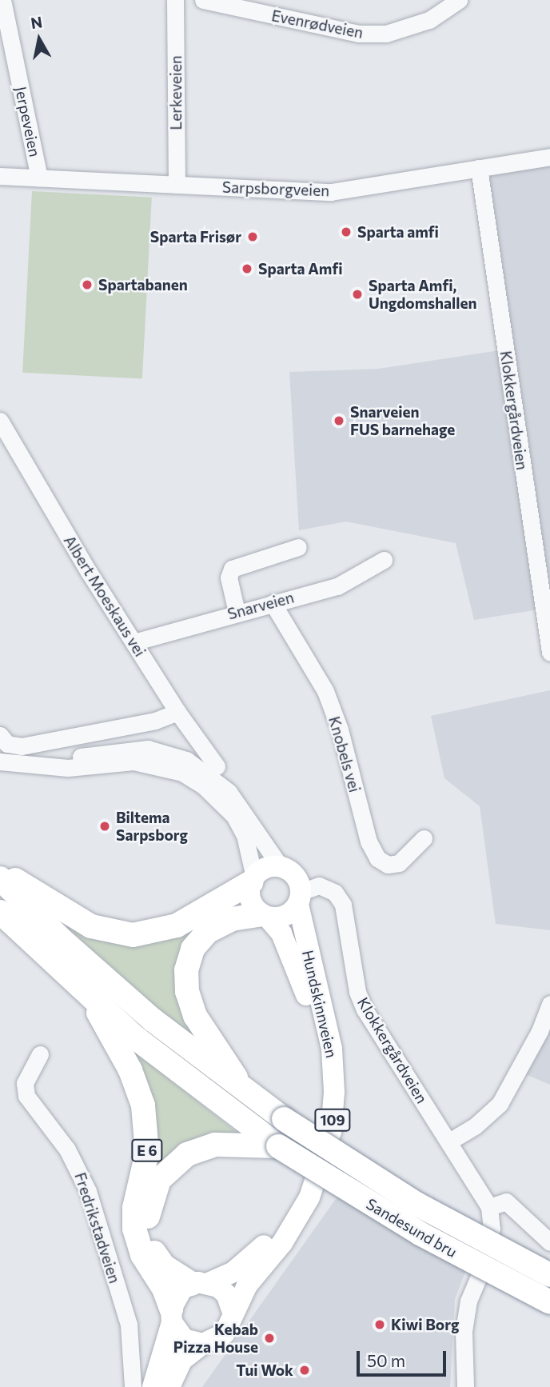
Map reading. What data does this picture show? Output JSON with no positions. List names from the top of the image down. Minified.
{"streets":{"highway":["E 6","Sandesund bru"],"main road":["Hundskinnveien","109"],"street":["Evenrødveien","Lerkeveien","Jerpeveien","Sarpsborgveien","Klokkergårdveien","Albert Moeskaus vei","Snarveien","Knobels vei","Fredrikstadveien"]},"crossings":[["Lerkeveien","Sarpsborgveien"],["Jerpeveien","Sarpsborgveien"],["Sarpsborgveien","Klokkergårdveien"],["Klokkergårdveien","Hundskinnveien"],["Klokkergårdveien","109"],["Albert Moeskaus vei","Snarveien"],["Snarveien","Knobels vei"],["Hundskinnveien","109"],["Hundskinnveien","E 6"],["109","E 6"],["E 6","Sandesund bru"]],"places":["Sparta amfi","Sparta Frisør","Sparta Amfi","Spartabanen","Sparta Amfi, Ungdomshallen","Snarveien FUS barnehage","Biltema Sarpsborg","Kiwi Borg","Kebab Pizza House","Tui Wok"],"scale_bar":"50 m","north":"top"}
